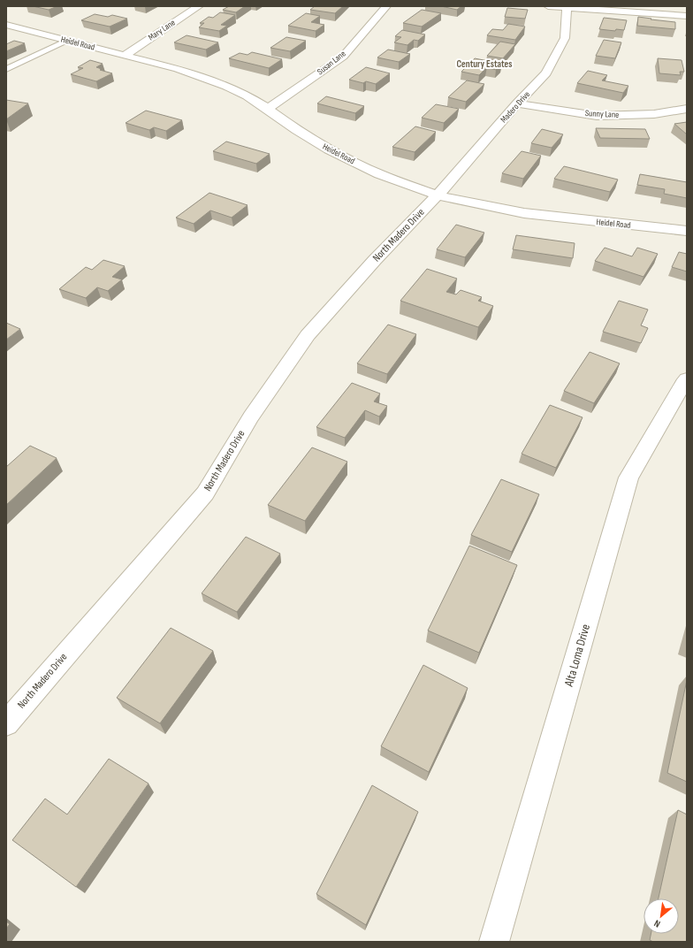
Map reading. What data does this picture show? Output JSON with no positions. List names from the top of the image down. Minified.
{"streets":{"street":["Mary Lane","Heidel Road","Susan Lane","Madero Drive","Sunny Lane","North Madero Drive","Alta Loma Drive"]},"crossings":[["Mary Lane","Heidel Road"],["Heidel Road","Susan Lane"],["Heidel Road","Madero Drive"],["Heidel Road","North Madero Drive"],["Madero Drive","Sunny Lane"],["Madero Drive","North Madero Drive"]],"districts":["Century Estates"],"north":"bottom left"}
